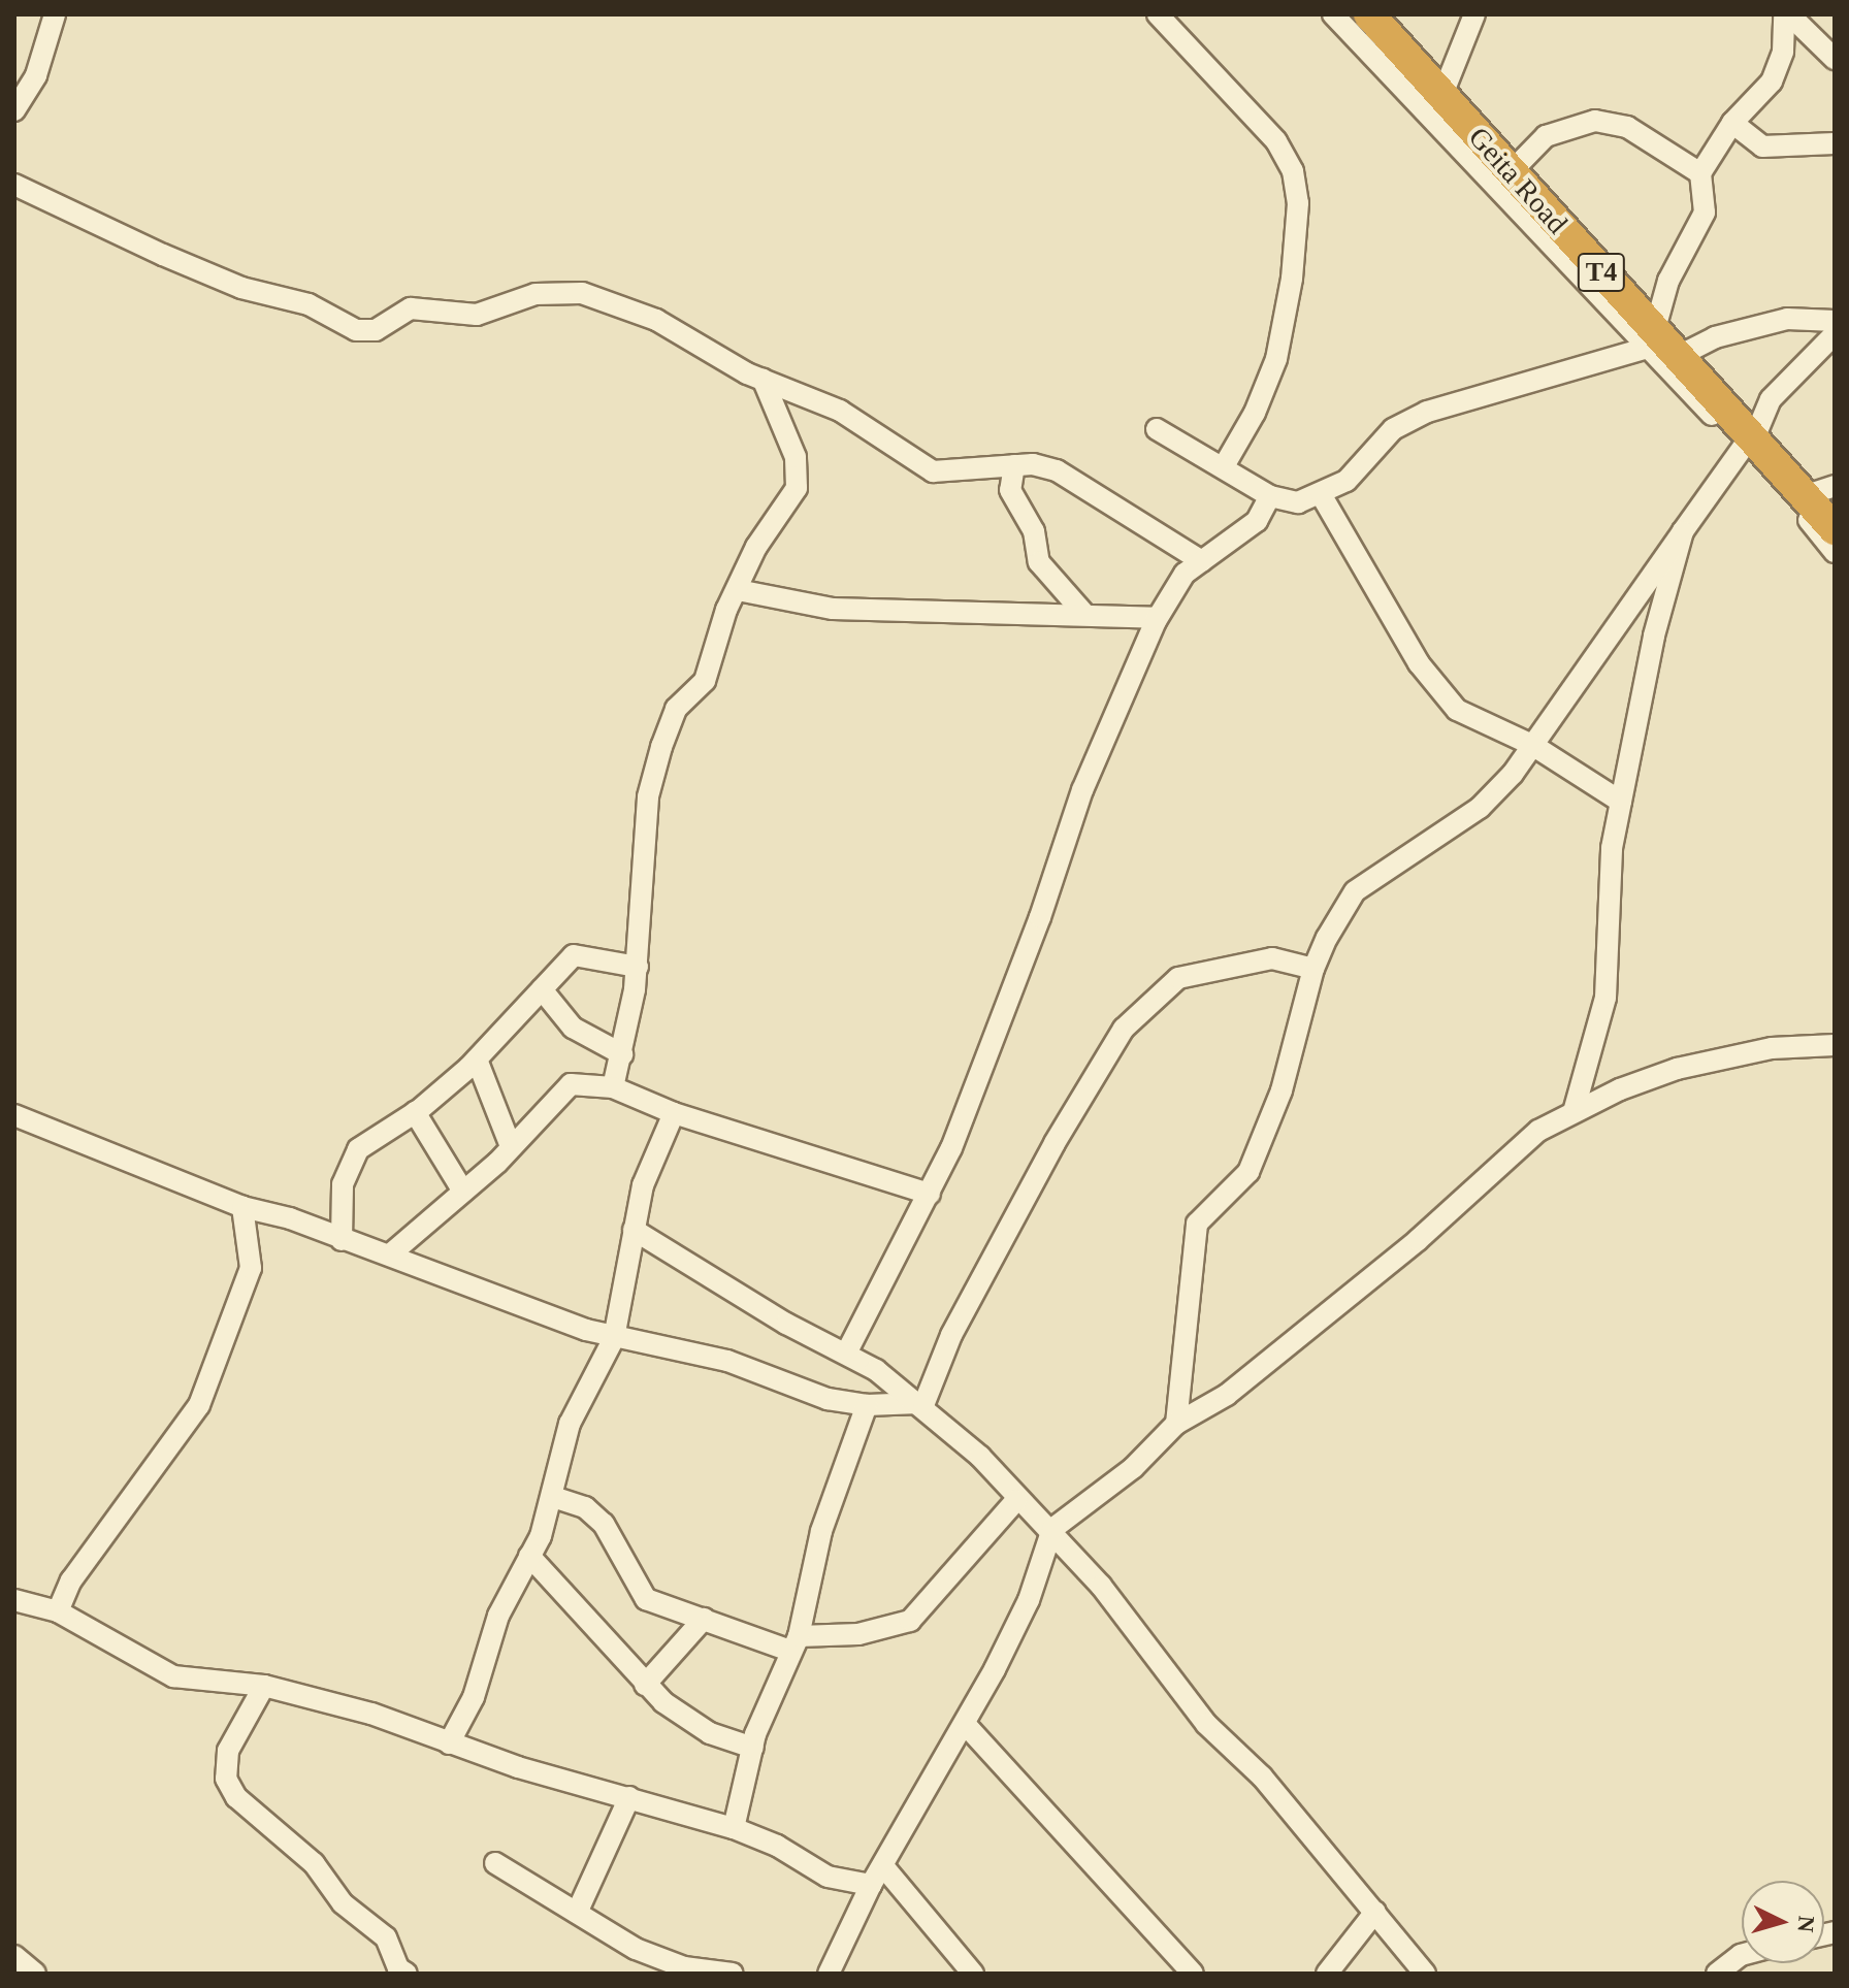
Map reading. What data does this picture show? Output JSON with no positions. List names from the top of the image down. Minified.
{"streets":{"highway":["Geita Road","T4"]},"north":"right"}
